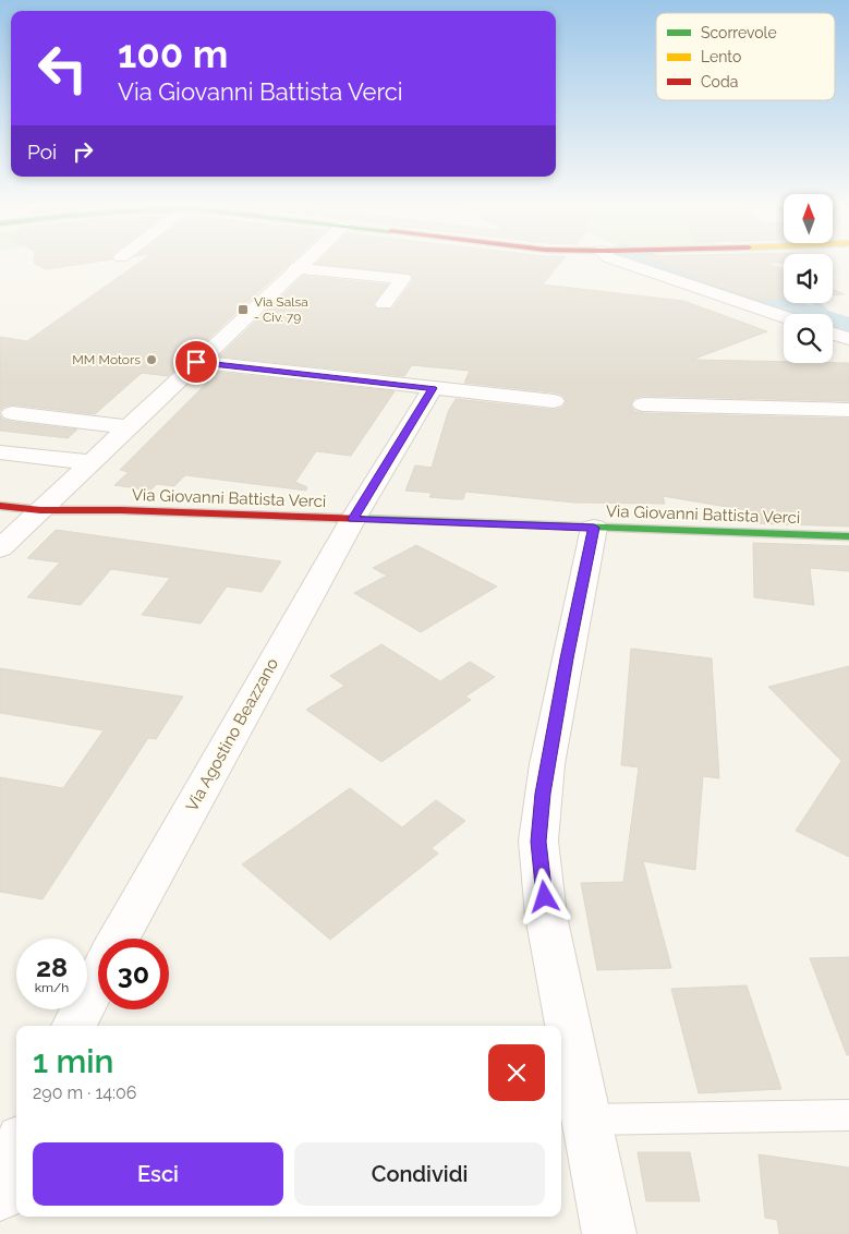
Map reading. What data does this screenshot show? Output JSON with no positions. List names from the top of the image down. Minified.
{"streets":{"street":["Via Giovanni Battista Verci","Via Agostino Beazzano"]},"crossings":[["Via Giovanni Battista Verci","Via Agostino Beazzano"]],"places":{"transit":["Via Salsa - Civ. 79"],"other":["MM Motors"]},"legend":["Scorrevole","Lento","Coda"],"north":"top","page":{"turn":["100 m","Via Giovanni Battista Verci"],"then":"Poi","speed":"28 km/h","limit":"30","heading":["1 min","290 m · 14:06"],"buttons":["Esci","Condividi"]}}
